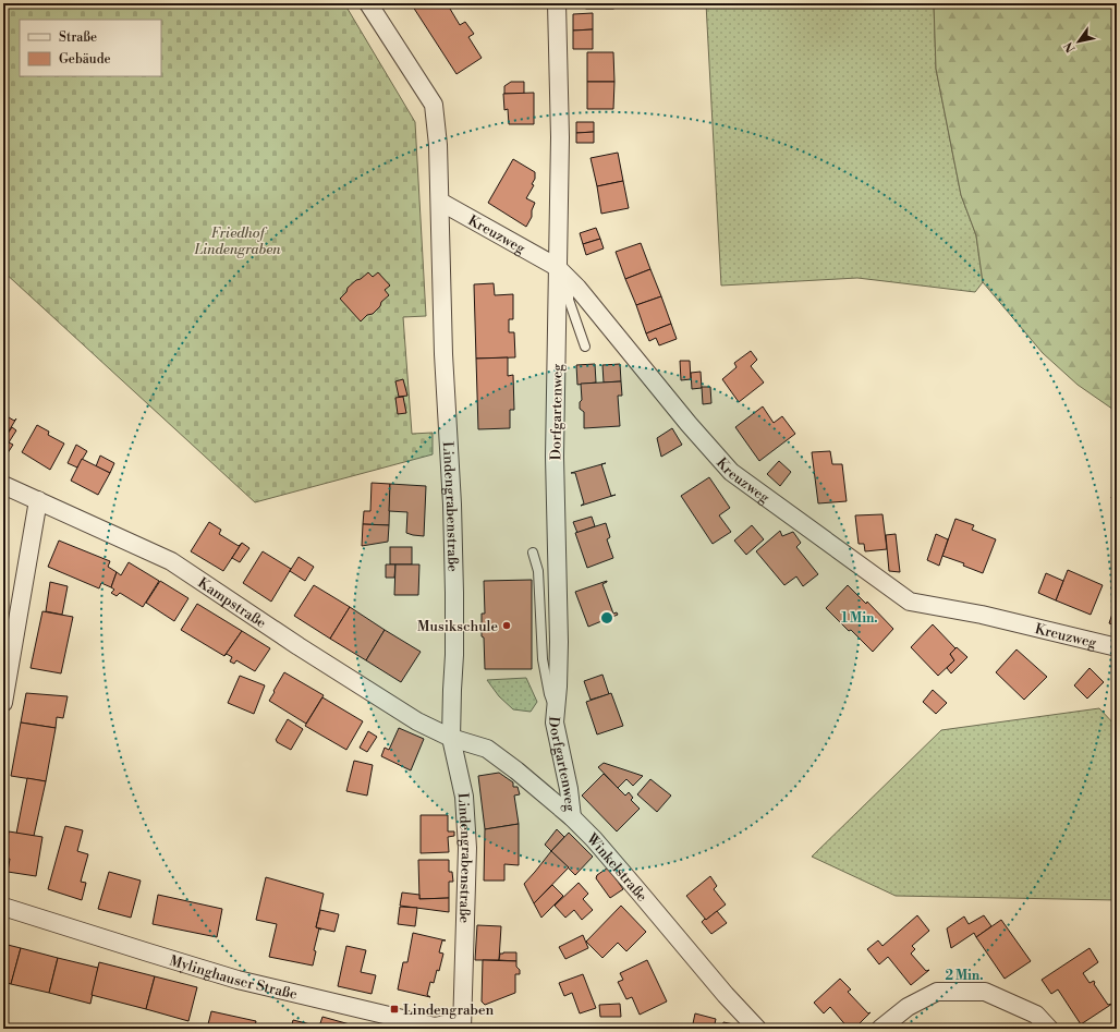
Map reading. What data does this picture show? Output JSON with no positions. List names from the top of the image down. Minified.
{"streets":{"street":["Kreuzweg","Dorfgartenweg","Lindengrabenstraße","Kampstraße","Winkelstraße","Mylinghauser Straße"]},"crossings":[["Kreuzweg","Dorfgartenweg"],["Kreuzweg","Lindengrabenstraße"],["Dorfgartenweg","Winkelstraße"],["Lindengrabenstraße","Kampstraße"],["Lindengrabenstraße","Winkelstraße"],["Lindengrabenstraße","Mylinghauser Straße"],["Kampstraße","Winkelstraße"]],"parks":["Friedhof Lindengraben"],"places":{"other":["Musikschule"],"transit":["Lindengraben"]},"legend":["Straße","Gebäude"],"north":"bottom left","rings":["1 Min.","2 Min."]}
